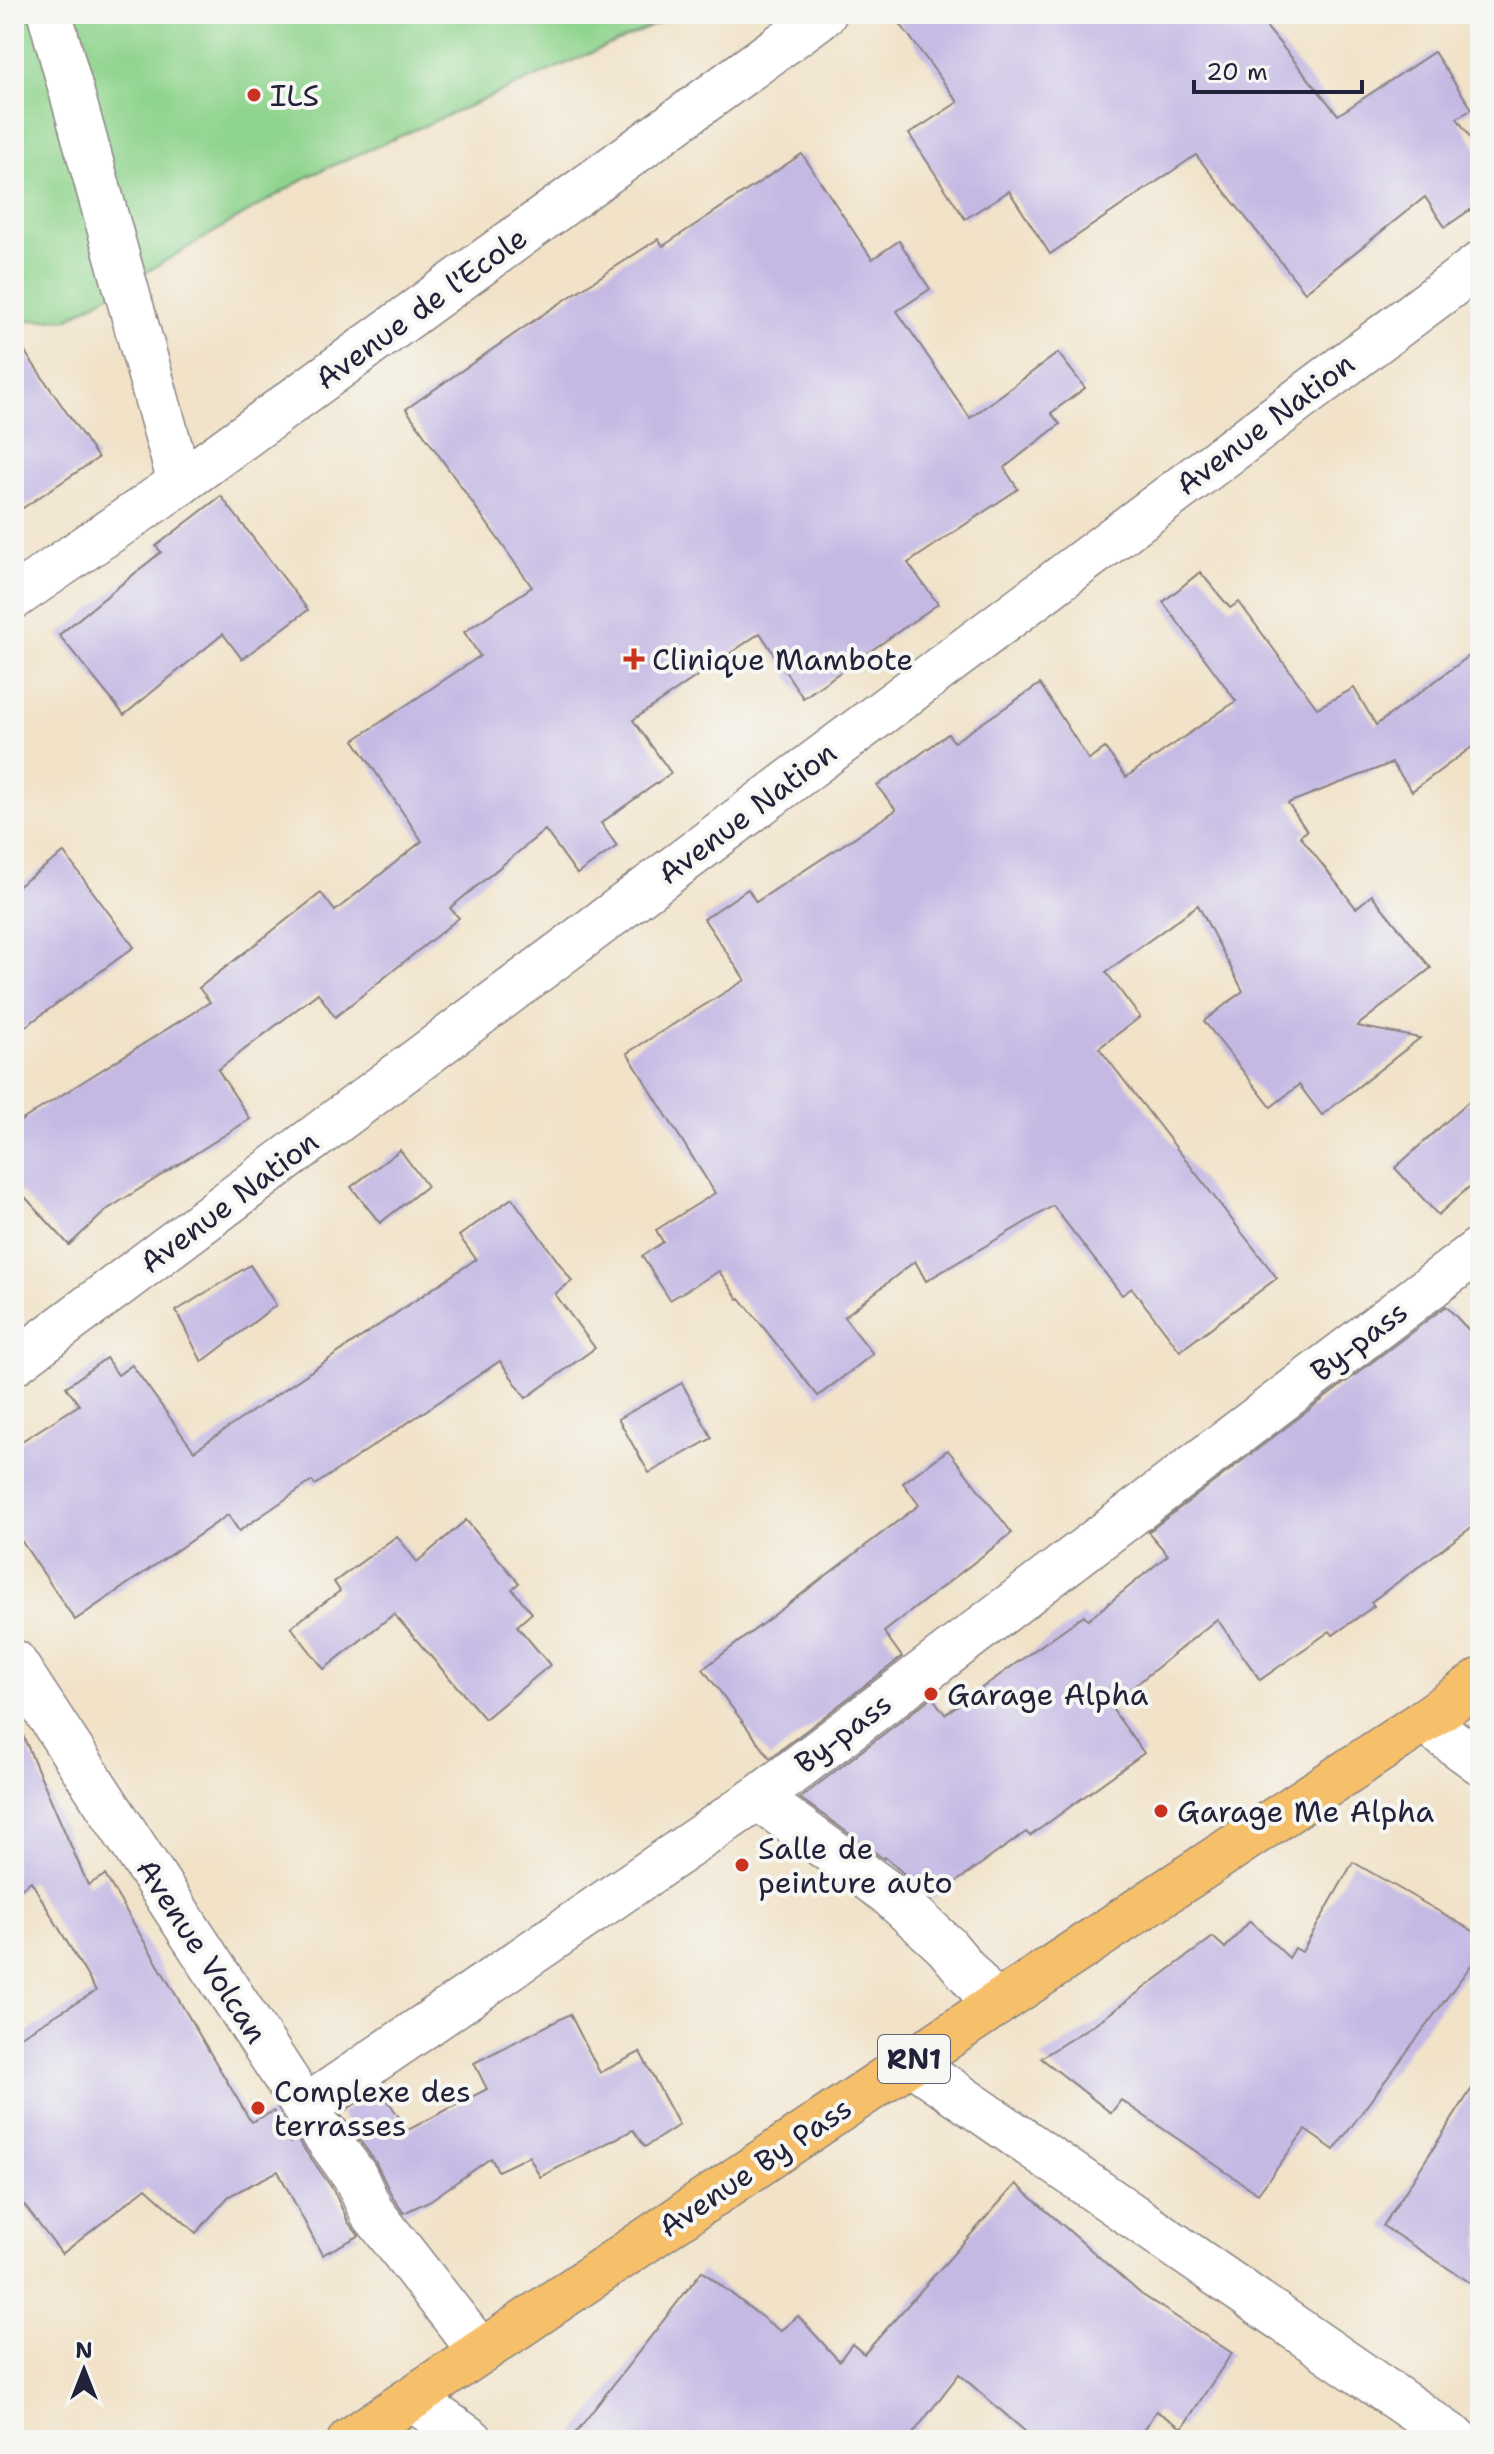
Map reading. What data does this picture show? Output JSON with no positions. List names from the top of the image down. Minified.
{"streets":{"highway":["RN1","Avenue By Pass"],"street":["Avenue de l'Ecole","Avenue Nation","By-pass","Avenue Volcan"]},"crossings":[["By-pass","Avenue Volcan"],["Avenue Volcan","Avenue By Pass"]],"places":{"other":["ILS","Garage Alpha","Garage Me Alpha","Salle de peinture auto","Complexe des terrasses"],"health":["Clinique Mambote"]},"scale_bar":"20 m","north":"top"}
